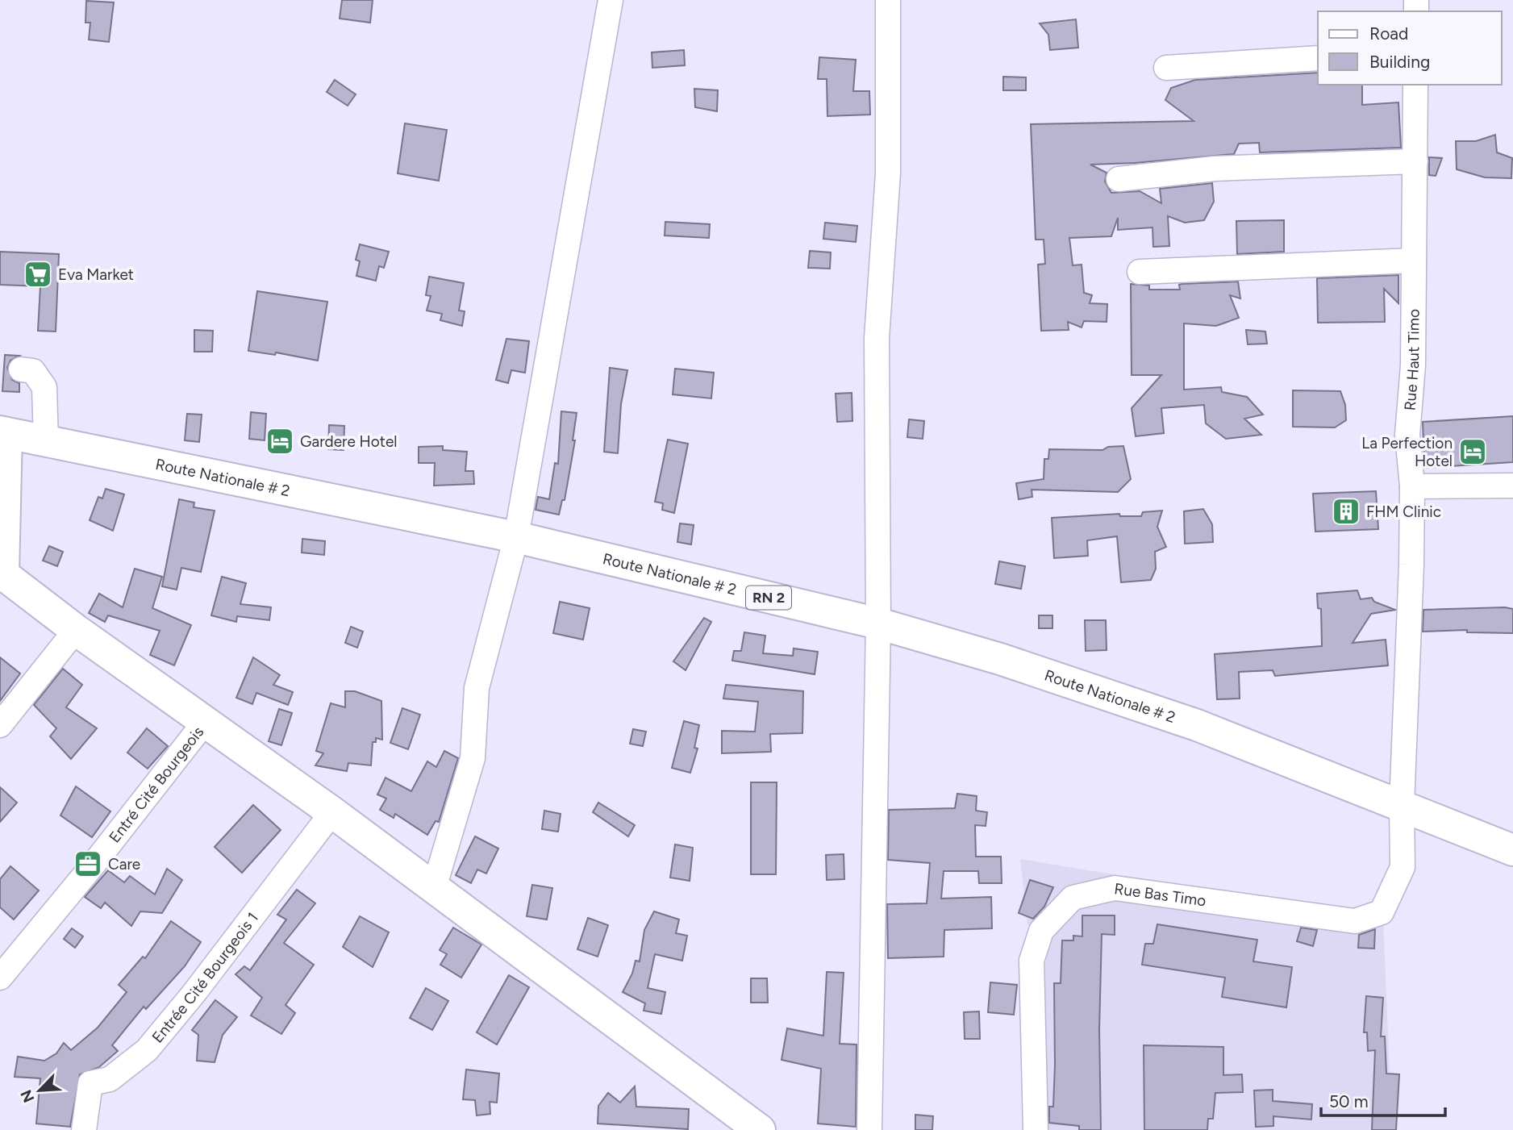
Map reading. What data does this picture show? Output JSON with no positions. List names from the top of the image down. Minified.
{"streets":{"main road":["Route Nationale # 2","RN 2"],"street":["Rue Haut Timo","Entré Cité Bourgeois","Rue Bas Timo","Entrée Cité Bourgeois 1"]},"crossings":[["Rue Haut Timo","Route Nationale # 2"],["Rue Haut Timo","Rue Bas Timo"],["Route Nationale # 2","Rue Bas Timo"]],"places":{"supermarket":["Eva Market"],"hotel":["Gardere Hotel","La Perfection Hotel"],"building":["FHM Clinic"],"office":["Care"]},"legend":["Road","Building"],"scale_bar":"50 m","north":"bottom left"}
